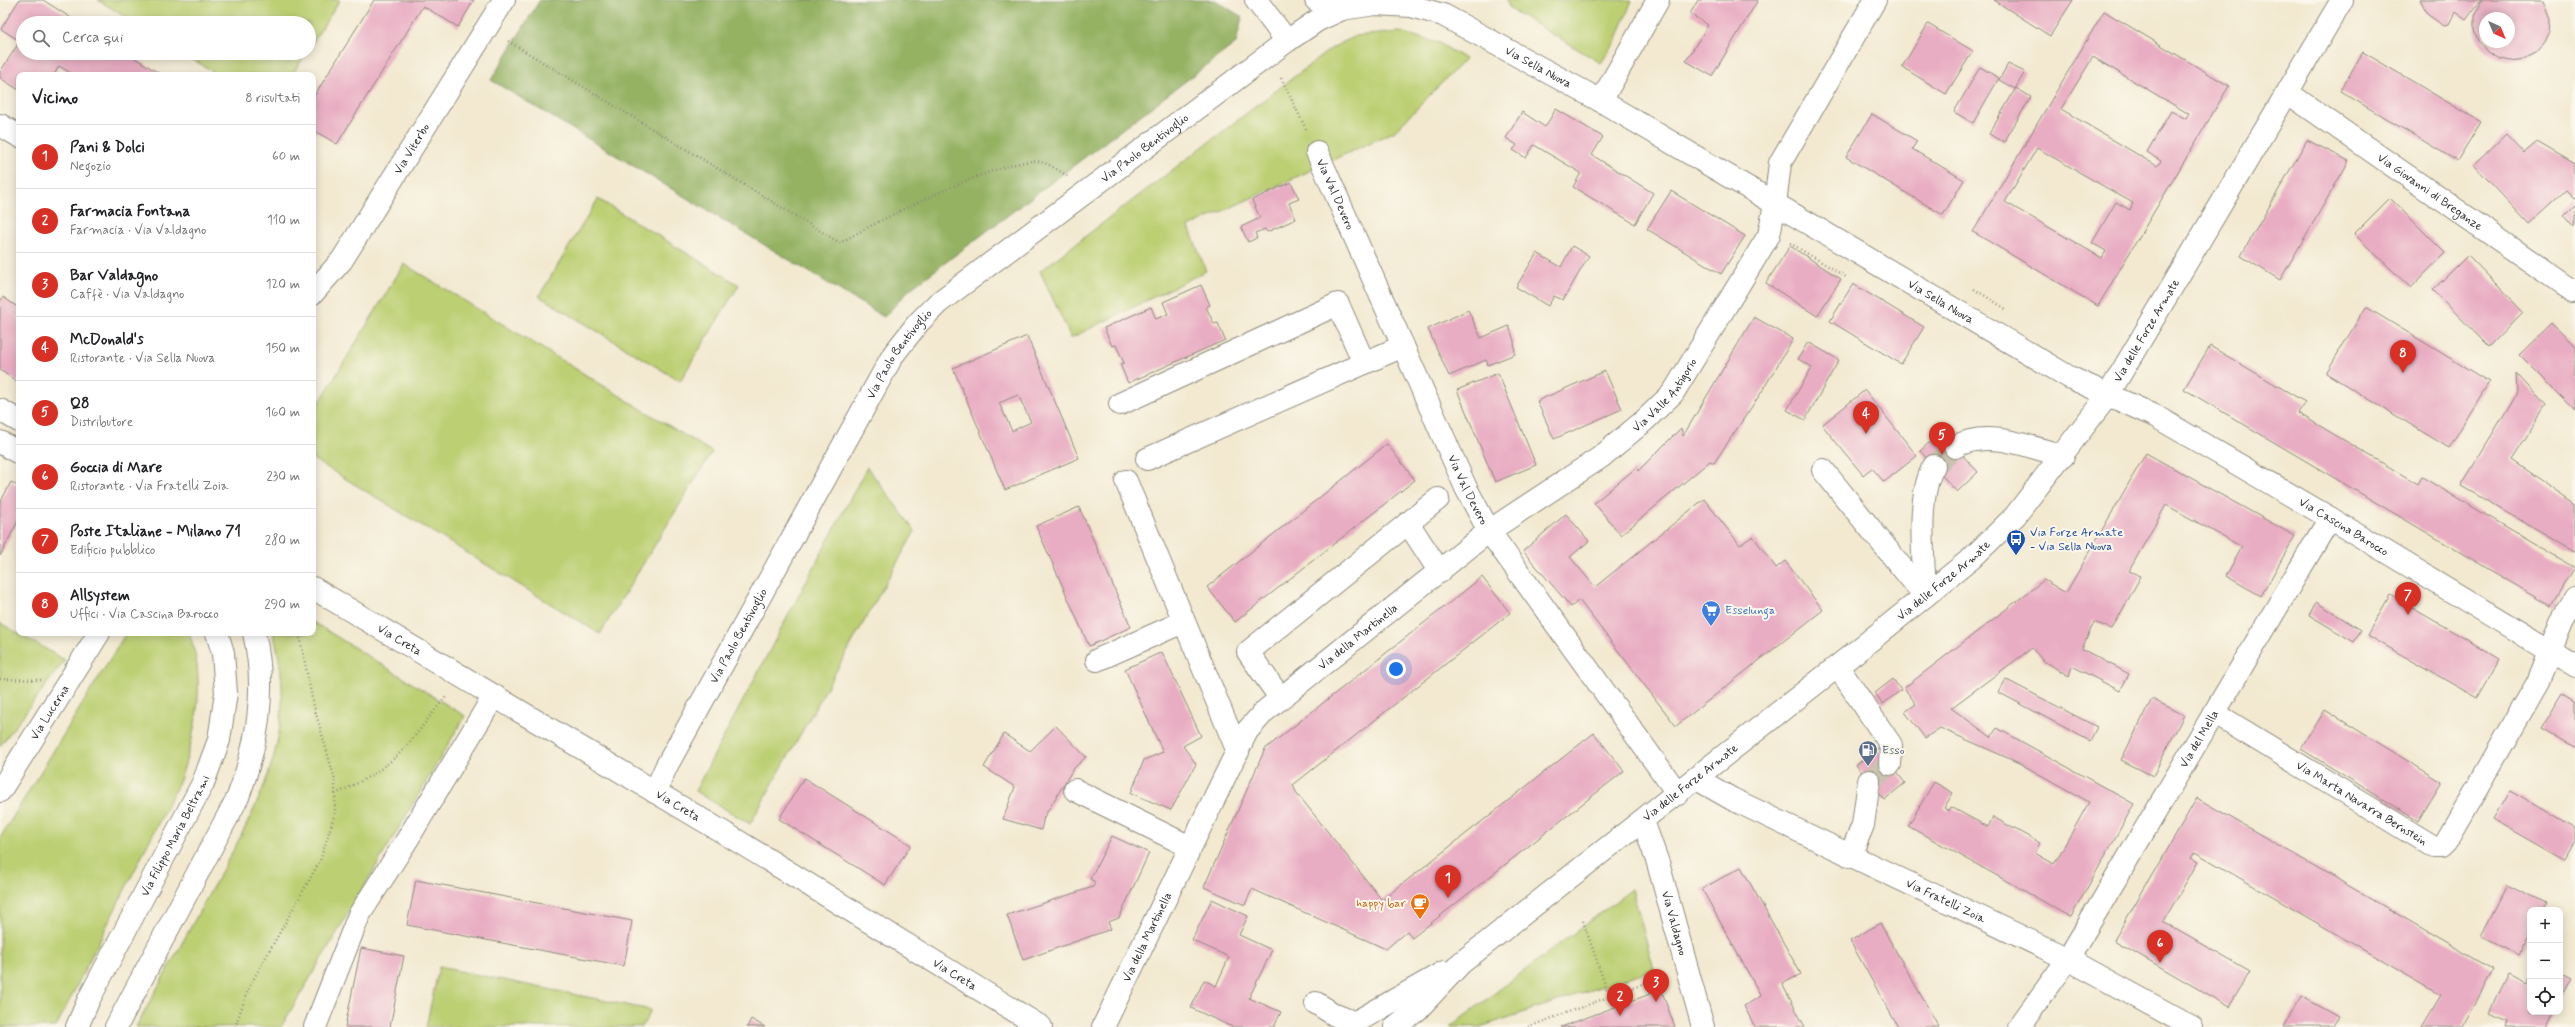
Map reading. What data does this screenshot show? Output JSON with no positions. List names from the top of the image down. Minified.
{"streets":{"street":["Via Sella Nuova","Via Paolo Bentivoglio","Via Viterbo","Via Giovanni di Breganze","Via Val Devero","Via delle Forze Armate","Via Valle Antigorio","Via Cascina Barocco","Via della Martinella","Via Creta","Via Lucerna","Via del Mella","Via Marta Navarra Bernstein","Via Filippo Maria Beltrami","Via Fratelli Zoia","Via Valdagno"]},"crossings":[["Via Sella Nuova","Via Paolo Bentivoglio"],["Via Sella Nuova","Via delle Forze Armate"],["Via Sella Nuova","Via Valle Antigorio"],["Via Sella Nuova","Via Cascina Barocco"],["Via Paolo Bentivoglio","Via Creta"],["Via Giovanni di Breganze","Via delle Forze Armate"],["Via Val Devero","Via delle Forze Armate"],["Via Val Devero","Via Valle Antigorio"],["Via Val Devero","Via della Martinella"],["Via delle Forze Armate","Via Cascina Barocco"],["Via delle Forze Armate","Via Fratelli Zoia"],["Via delle Forze Armate","Via Valdagno"],["Via Valle Antigorio","Via della Martinella"],["Via Cascina Barocco","Via del Mella"],["Via Cascina Barocco","Via Marta Navarra Bernstein"],["Via del Mella","Via Marta Navarra Bernstein"],["Via del Mella","Via Fratelli Zoia"]],"places":{"bus stop":["Via Forze Armate - Via Sella Nuova"],"supermarket":["Esselunga"],"fuel station":["Esso"],"cafe":["happy bar"]},"north":"bottom right","page":{"search":"Cerca qui","heading":["Vicino","8 risultati"],"list":[{"mark":"1","name":"Pani & Dolci","note":"Negozio","value":"60 m"},{"mark":"2","name":"Farmacia Fontana","note":"Farmacia · Via Valdagno","value":"110 m"},{"mark":"3","name":"Bar Valdagno","note":"Caffè · Via Valdagno","value":"120 m"},{"mark":"4","name":"McDonald's","note":"Ristorante · Via Sella Nuova","value":"150 m"},{"mark":"5","name":"Q8","note":"Distributore","value":"160 m"},{"mark":"6","name":"Goccia di Mare","note":"Ristorante · Via Fratelli Zoia","value":"230 m"},{"mark":"7","name":"Poste Italiane - Milano 71","note":"Edificio pubblico","value":"280 m"},{"mark":"8","name":"Allsystem","note":"Uffici · Via Cascina Barocco","value":"290 m"}],"pins":["8","4","5","7","1","6","3","2"],"map_buttons":["+","−"]}}
